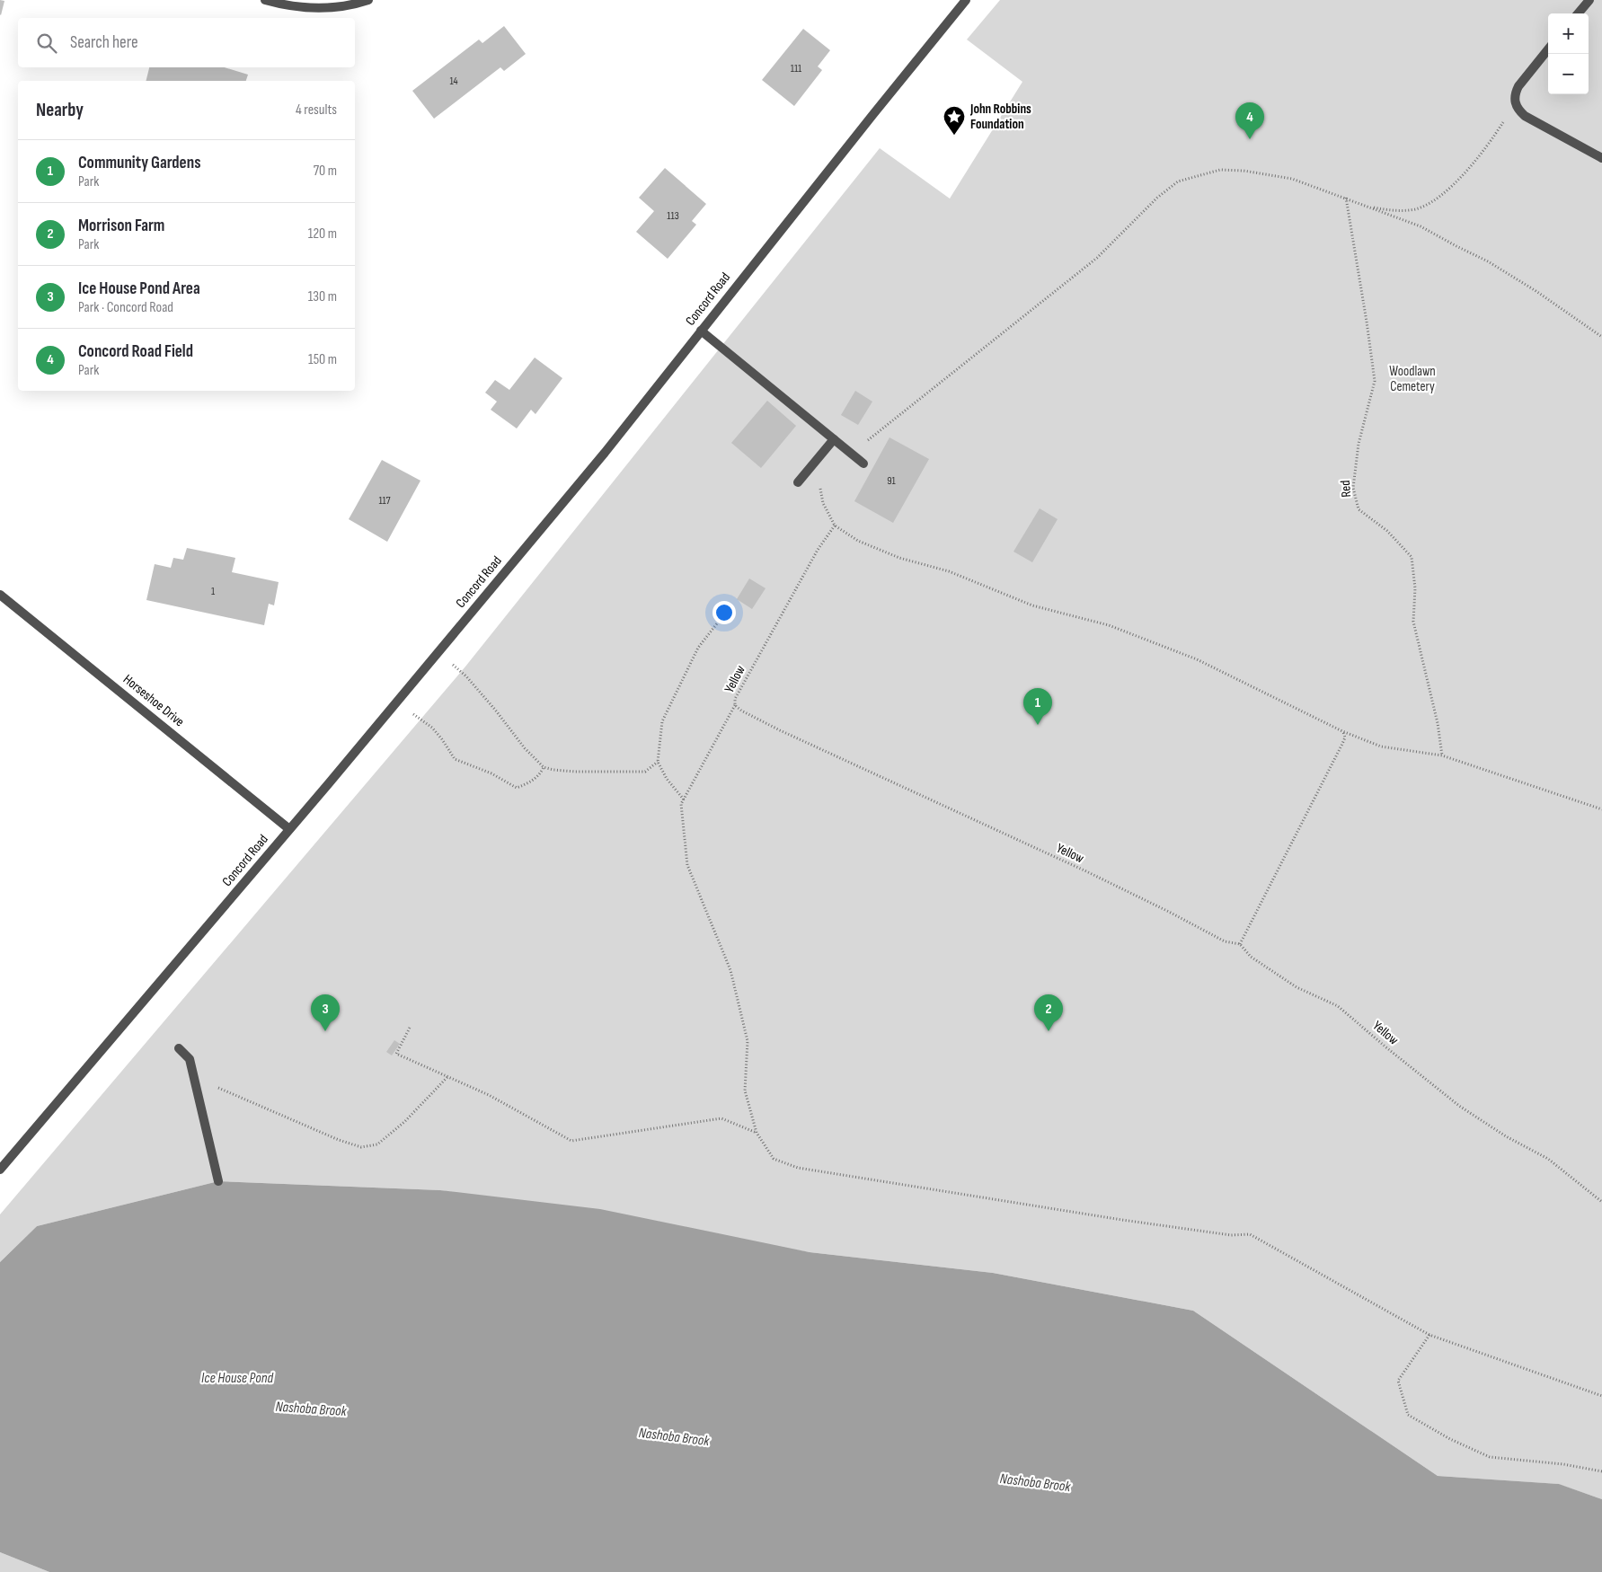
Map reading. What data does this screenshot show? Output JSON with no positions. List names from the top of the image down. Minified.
{"streets":{"street":["Concord Road","Horseshoe Drive"],"path":["Red","Yellow"]},"crossings":[["Concord Road","Horseshoe Drive"]],"water":["Ice House Pond","Nashoba Brook"],"parks":["Woodlawn Cemetery"],"places":{"place":["John Robbins Foundation"]},"house_numbers":["111","14","113","91","117","1"],"page":{"map_buttons":["+","−"],"search":"Search here","heading":["Nearby","4 results"],"pins":["4","1","2","3"],"list":[{"mark":"1","name":"Community Gardens","note":"Park","value":"70 m"},{"mark":"2","name":"Morrison Farm","note":"Park","value":"120 m"},{"mark":"3","name":"Ice House Pond Area","note":"Park · Concord Road","value":"130 m"},{"mark":"4","name":"Concord Road Field","note":"Park","value":"150 m"}]}}
